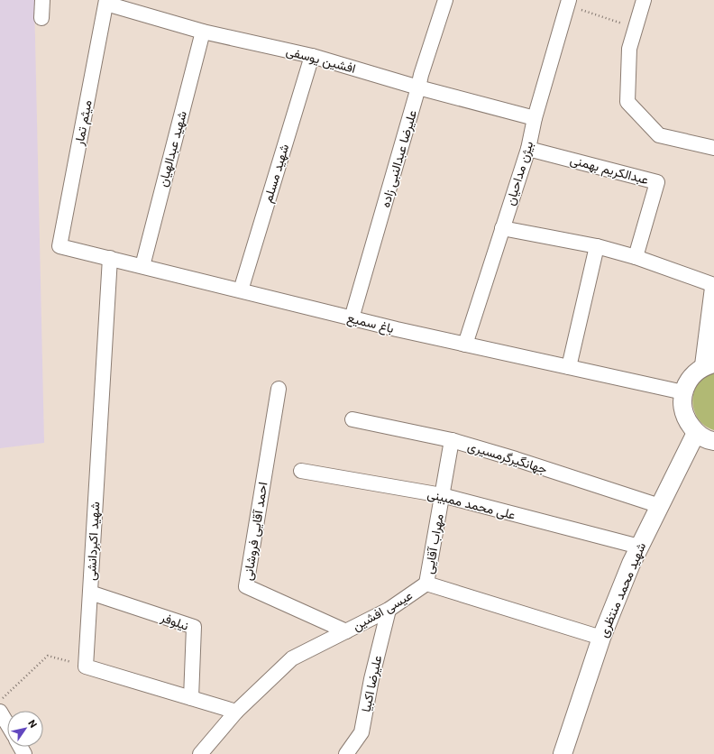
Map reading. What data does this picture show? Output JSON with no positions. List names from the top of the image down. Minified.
{"streets":{"main road":["شهید محمد منتظری"],"street":["افشین یوسفی","میثم تمار","شهید عبدالهیان","علیرضا عبدالنبی زاده","عبدالکریم بهمنی","شهید مسلم","بیژن مداحیان","باغ سمیع","جهانگیرگرمسیری","علی محمد ممبینی","احمد آقایی فروشانی","شهید اکبردانشی","مهراب آقایی","عیسی افشین","نیلوفر","علیرضا اکبیا"]},"crossings":[["افشین یوسفی","میثم تمار"],["افشین یوسفی","شهید عبدالهیان"],["افشین یوسفی","علیرضا عبدالنبی زاده"],["افشین یوسفی","شهید مسلم"],["افشین یوسفی","بیژن مداحیان"],["میثم تمار","باغ سمیع"],["شهید عبدالهیان","باغ سمیع"],["علیرضا عبدالنبی زاده","باغ سمیع"],["عبدالکریم بهمنی","بیژن مداحیان"],["شهید مسلم","باغ سمیع"],["بیژن مداحیان","باغ سمیع"],["باغ سمیع","شهید اکبردانشی"],["جهانگیرگرمسیری","مهراب آقایی"],["جهانگیرگرمسیری","شهید محمد منتظری"],["علی محمد ممبینی","مهراب آقایی"],["علی محمد ممبینی","شهید محمد منتظری"],["احمد آقایی فروشانی","عیسی افشین"],["شهید اکبردانشی","نیلوفر"],["مهراب آقایی","عیسی افشین"],["شهید محمد منتظری","عیسی افشین"],["عیسی افشین","علیرضا اکبیا"]],"north":"top right"}
